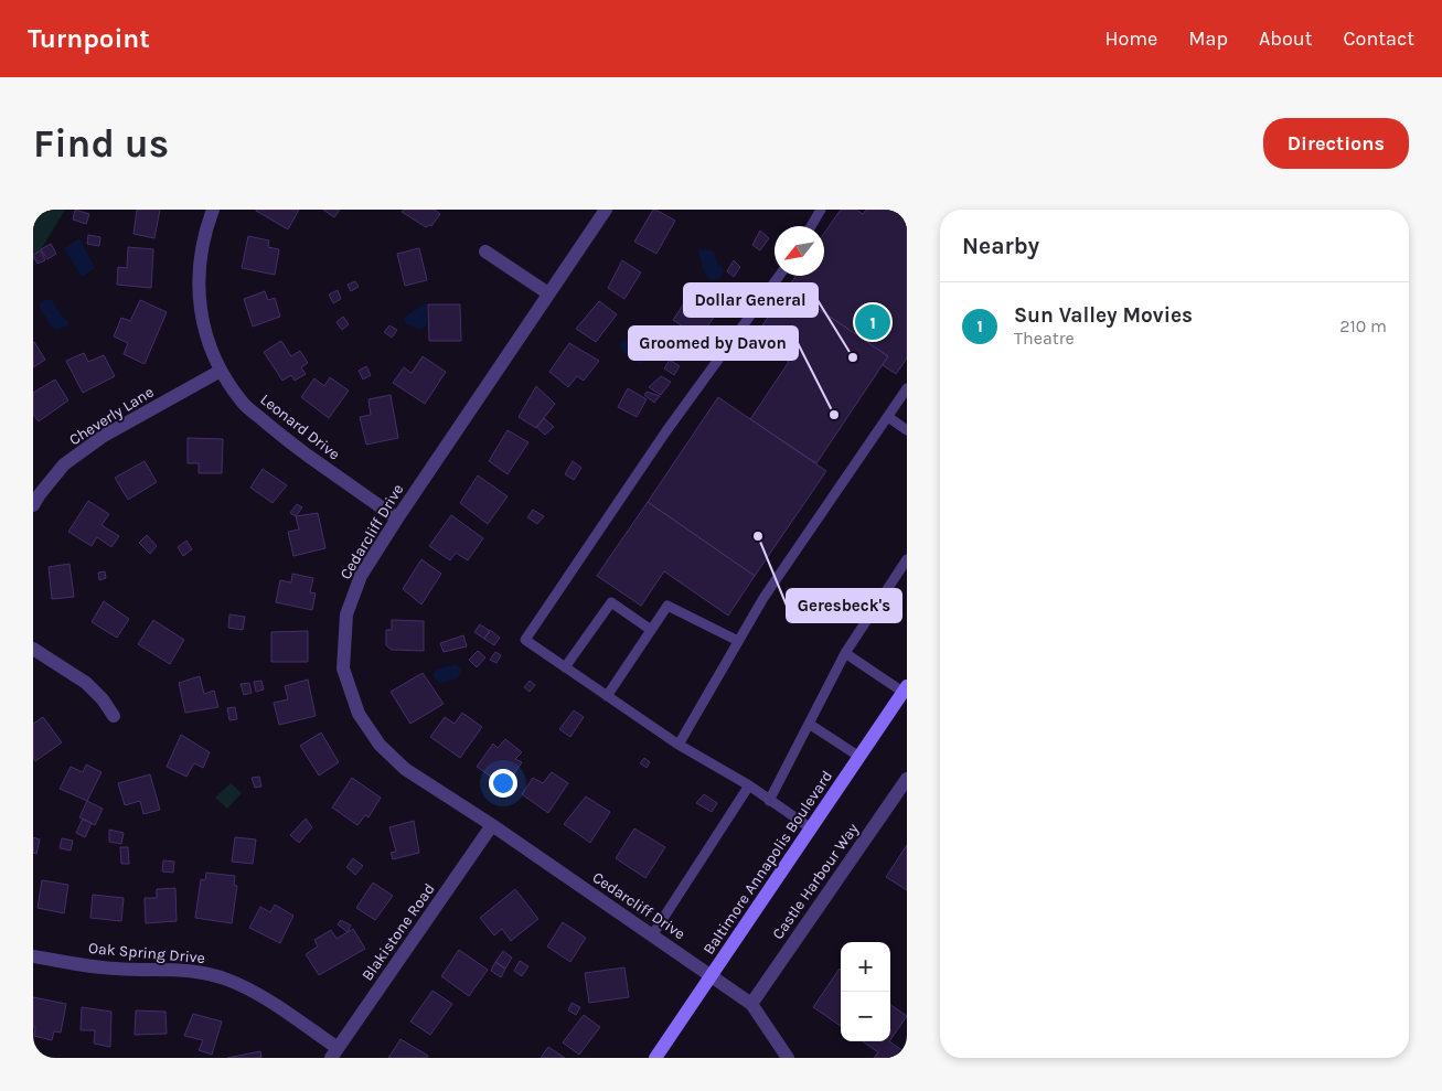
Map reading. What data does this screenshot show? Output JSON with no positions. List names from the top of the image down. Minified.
{"streets":{"main road":["Baltimore Annapolis Boulevard"],"street":["Cheverly Lane","Leonard Drive","Cedarcliff Drive","Castle Harbour Way","Blakistone Road","Oak Spring Drive"]},"crossings":[["Cheverly Lane","Leonard Drive"],["Leonard Drive","Cedarcliff Drive"],["Cedarcliff Drive","Baltimore Annapolis Boulevard"],["Cedarcliff Drive","Blakistone Road"],["Blakistone Road","Oak Spring Drive"]],"places":["Dollar General","Groomed by Davon","Geresbeck's"],"north":"bottom left","page":{"header":"Turnpoint","nav":["Home","Map","About","Contact"],"buttons":"Directions","title":"Find us","heading":"Nearby","list":[{"mark":"1","name":"Sun Valley Movies","note":"Theatre","value":"210 m"}],"pins":"1","map_buttons":["+","−"]}}
